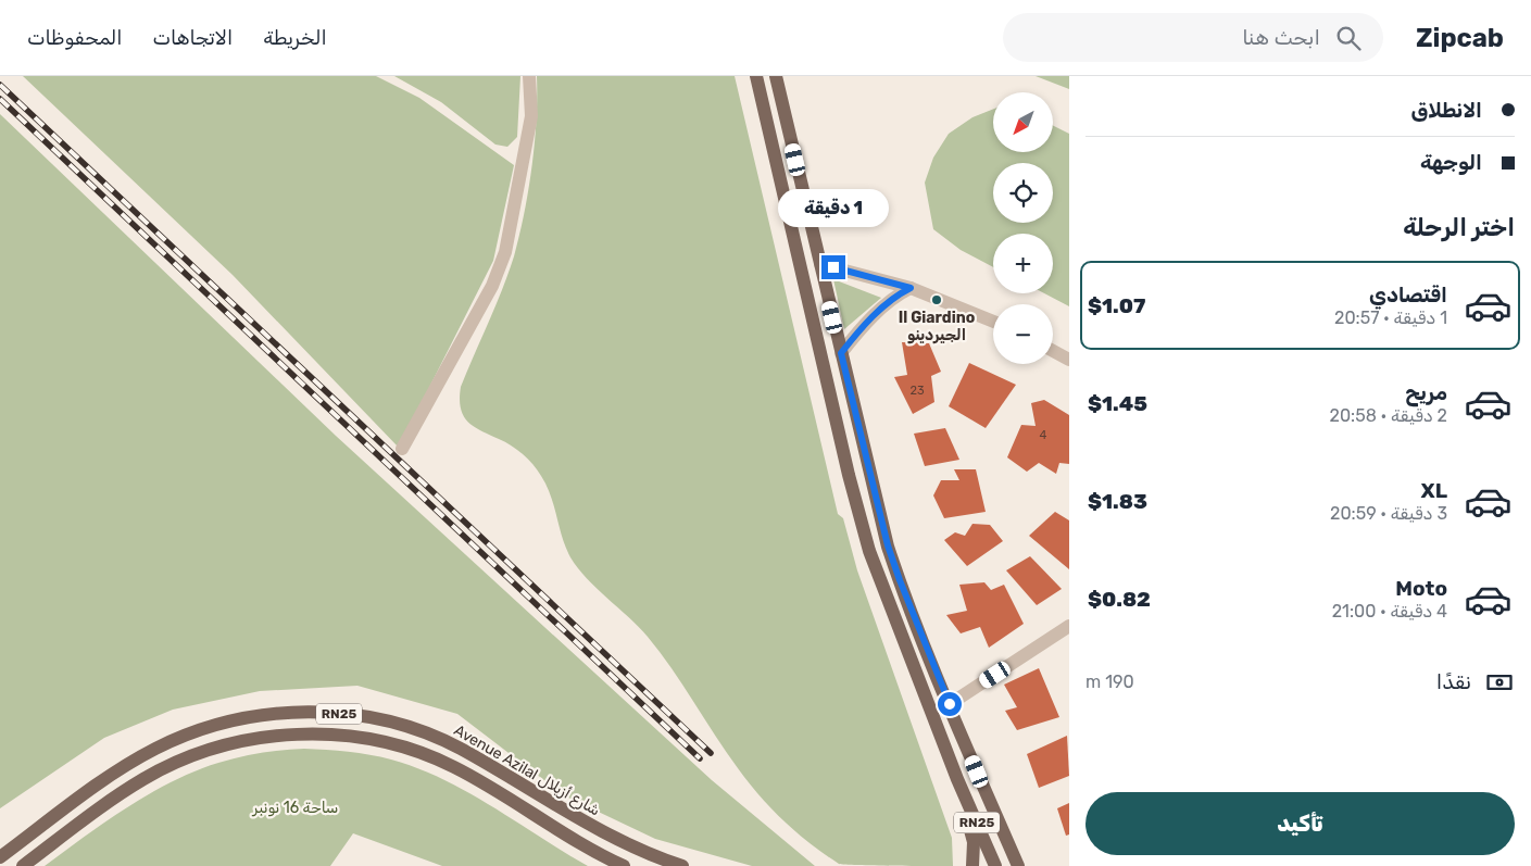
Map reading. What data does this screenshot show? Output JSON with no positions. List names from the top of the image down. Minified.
{"streets":{"main road":["RN25","Avenue Azilal شارع أزيلال"]},"parks":["ساحة 16 نونبر"],"places":["Il Giardino الجيردينو"],"house_numbers":["23","4"],"north":"bottom left","page":{"header":"Zipcab","search":"ابحث هنا","nav":["الخريطة","الاتجاهات","المحفوظات"],"banner":["الانطلاق","الوجهة"],"map_buttons":["+","−"],"bubble":"1 دقيقة","heading":"اختر الرحلة","list":[{"name":"اقتصادي","note":"1 دقيقة · 20:57","value":"$1.07"},{"name":"مريح","note":"2 دقيقة · 20:58","value":"$1.45"},{"name":"XL","note":"3 دقيقة · 20:59","value":"$1.83"},{"name":"Moto","note":"4 دقيقة · 21:00","value":"$0.82"}],"pay":["نقدًا","190 m"],"buttons":"تأكيد"}}
